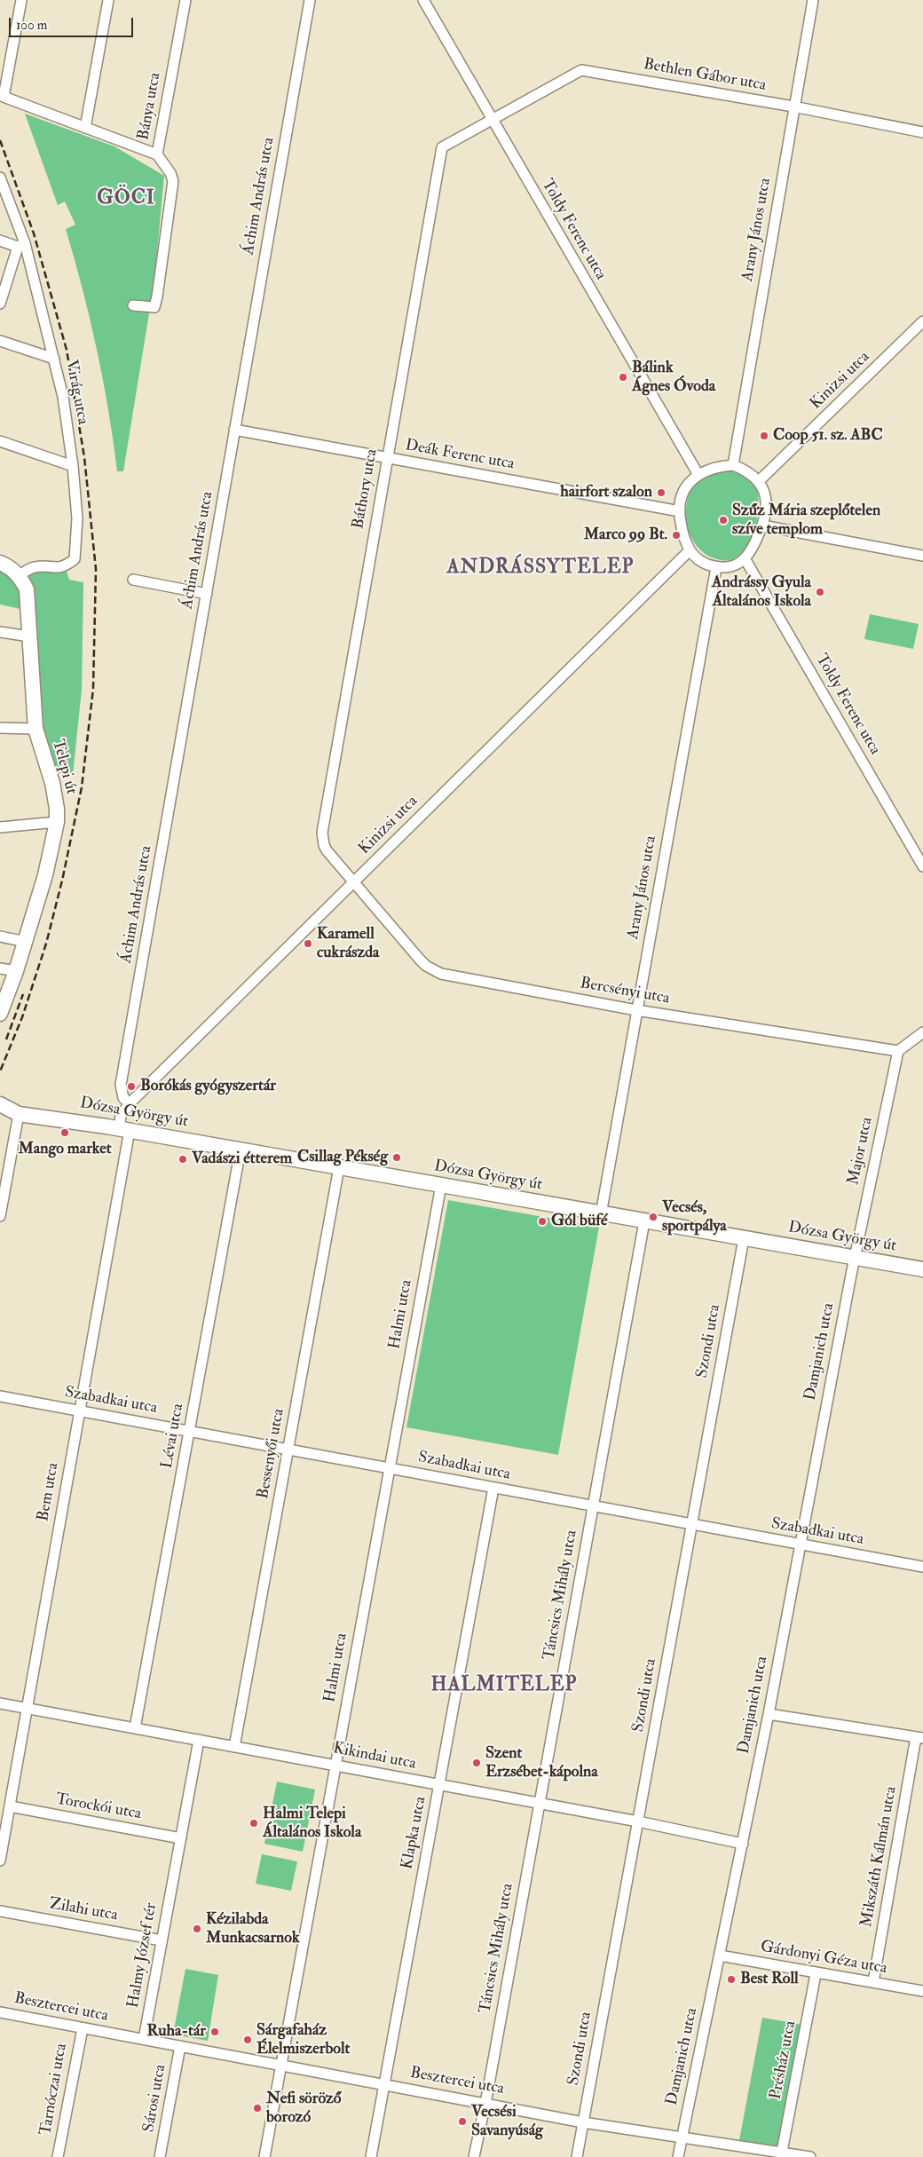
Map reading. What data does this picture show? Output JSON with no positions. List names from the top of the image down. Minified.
{"streets":{"main road":["Telepi út","Dózsa György út"],"street":["Bethlen Gábor utca","Bánya utca","Áchim András utca","Toldy Ferenc utca","Arany János utca","Kinizsi utca","Virág utca","Deák Ferenc utca","Báthory utca","Bercsényi utca","Major utca","Halmi utca","Szondi utca","Damjanich utca","Szabadkai utca","Lévai utca","Bessenyői utca","Bem utca","Táncsics Mihály utca","Kikindai utca","Torockói utca","Klapka utca","Mikszáth Kálmán utca","Zilahi utca","Halmy József tér","Gárdonyi Géza utca","Besztercei utca","Présház utca","Tarnóczai utca","Sárosi utca"]},"crossings":[["Bethlen Gábor utca","Toldy Ferenc utca"],["Bethlen Gábor utca","Arany János utca"],["Bethlen Gábor utca","Báthory utca"],["Áchim András utca","Kinizsi utca"],["Áchim András utca","Deák Ferenc utca"],["Toldy Ferenc utca","Arany János utca"],["Toldy Ferenc utca","Kinizsi utca"],["Toldy Ferenc utca","Deák Ferenc utca"],["Toldy Ferenc utca","Báthory utca"],["Arany János utca","Kinizsi utca"],["Arany János utca","Deák Ferenc utca"],["Arany János utca","Bercsényi utca"],["Arany János utca","Dózsa György út"],["Kinizsi utca","Deák Ferenc utca"],["Kinizsi utca","Báthory utca"],["Kinizsi utca","Bercsényi utca"],["Kinizsi utca","Dózsa György út"],["Kinizsi utca","Bem utca"],["Virág utca","Telepi út"],["Deák Ferenc utca","Báthory utca"],["Báthory utca","Bercsényi utca"],["Bercsényi utca","Major utca"],["Dózsa György út","Major utca"],["Dózsa György út","Halmi utca"],["Dózsa György út","Szondi utca"],["Dózsa György út","Damjanich utca"],["Dózsa György út","Lévai utca"],["Dózsa György út","Bessenyői utca"],["Dózsa György út","Bem utca"],["Dózsa György út","Táncsics Mihály utca"],["Major utca","Damjanich utca"],["Halmi utca","Szabadkai utca"],["Halmi utca","Kikindai utca"],["Halmi utca","Besztercei utca"],["Szondi utca","Szabadkai utca"],["Szondi utca","Kikindai utca"],["Szondi utca","Besztercei utca"],["Damjanich utca","Szabadkai utca"],["Damjanich utca","Kikindai utca"],["Damjanich utca","Gárdonyi Géza utca"],["Damjanich utca","Besztercei utca"],["Szabadkai utca","Lévai utca"],["Szabadkai utca","Bessenyői utca"],["Szabadkai utca","Bem utca"],["Szabadkai utca","Táncsics Mihály utca"],["Szabadkai utca","Klapka utca"],["Lévai utca","Kikindai utca"],["Bessenyői utca","Kikindai utca"],["Bem utca","Kikindai utca"],["Bem utca","Torockói utca"],["Táncsics Mihály utca","Kikindai utca"],["Táncsics Mihály utca","Besztercei utca"],["Kikindai utca","Klapka utca"],["Kikindai utca","Halmy József tér"],["Torockói utca","Halmy József tér"],["Klapka utca","Besztercei utca"],["Mikszáth Kálmán utca","Gárdonyi Géza utca"],["Zilahi utca","Halmy József tér"],["Halmy József tér","Besztercei utca"],["Gárdonyi Géza utca","Présház utca"],["Besztercei utca","Présház utca"],["Besztercei utca","Tarnóczai utca"]],"districts":["GÖCI","ANDRÁSSYTELEP","HALMITELEP"],"places":["Bálink Ágnes Óvoda","Coop 51. sz. ABC","hairfort szalon","Szűz Mária szeplőtelen szíve templom","Marco 99 Bt.","Andrássy Gyula Általános Iskola","Karamell cukrászda","Borókás gyógyszertár","Mango market","Csillag Pékség","Vadászi étterem","Vecsés, sportpálya","Gól büfé","Szent Erzsébet-kápolna","Halmi Telepi Általános Iskola","Kézilabda Munkacsarnok","Best Roll","Ruha-tár","Sárgafaház Élelmiszerbolt","Nefi söröző borozó","Vecsési Savanyúság"],"scale_bar":"100 m"}
